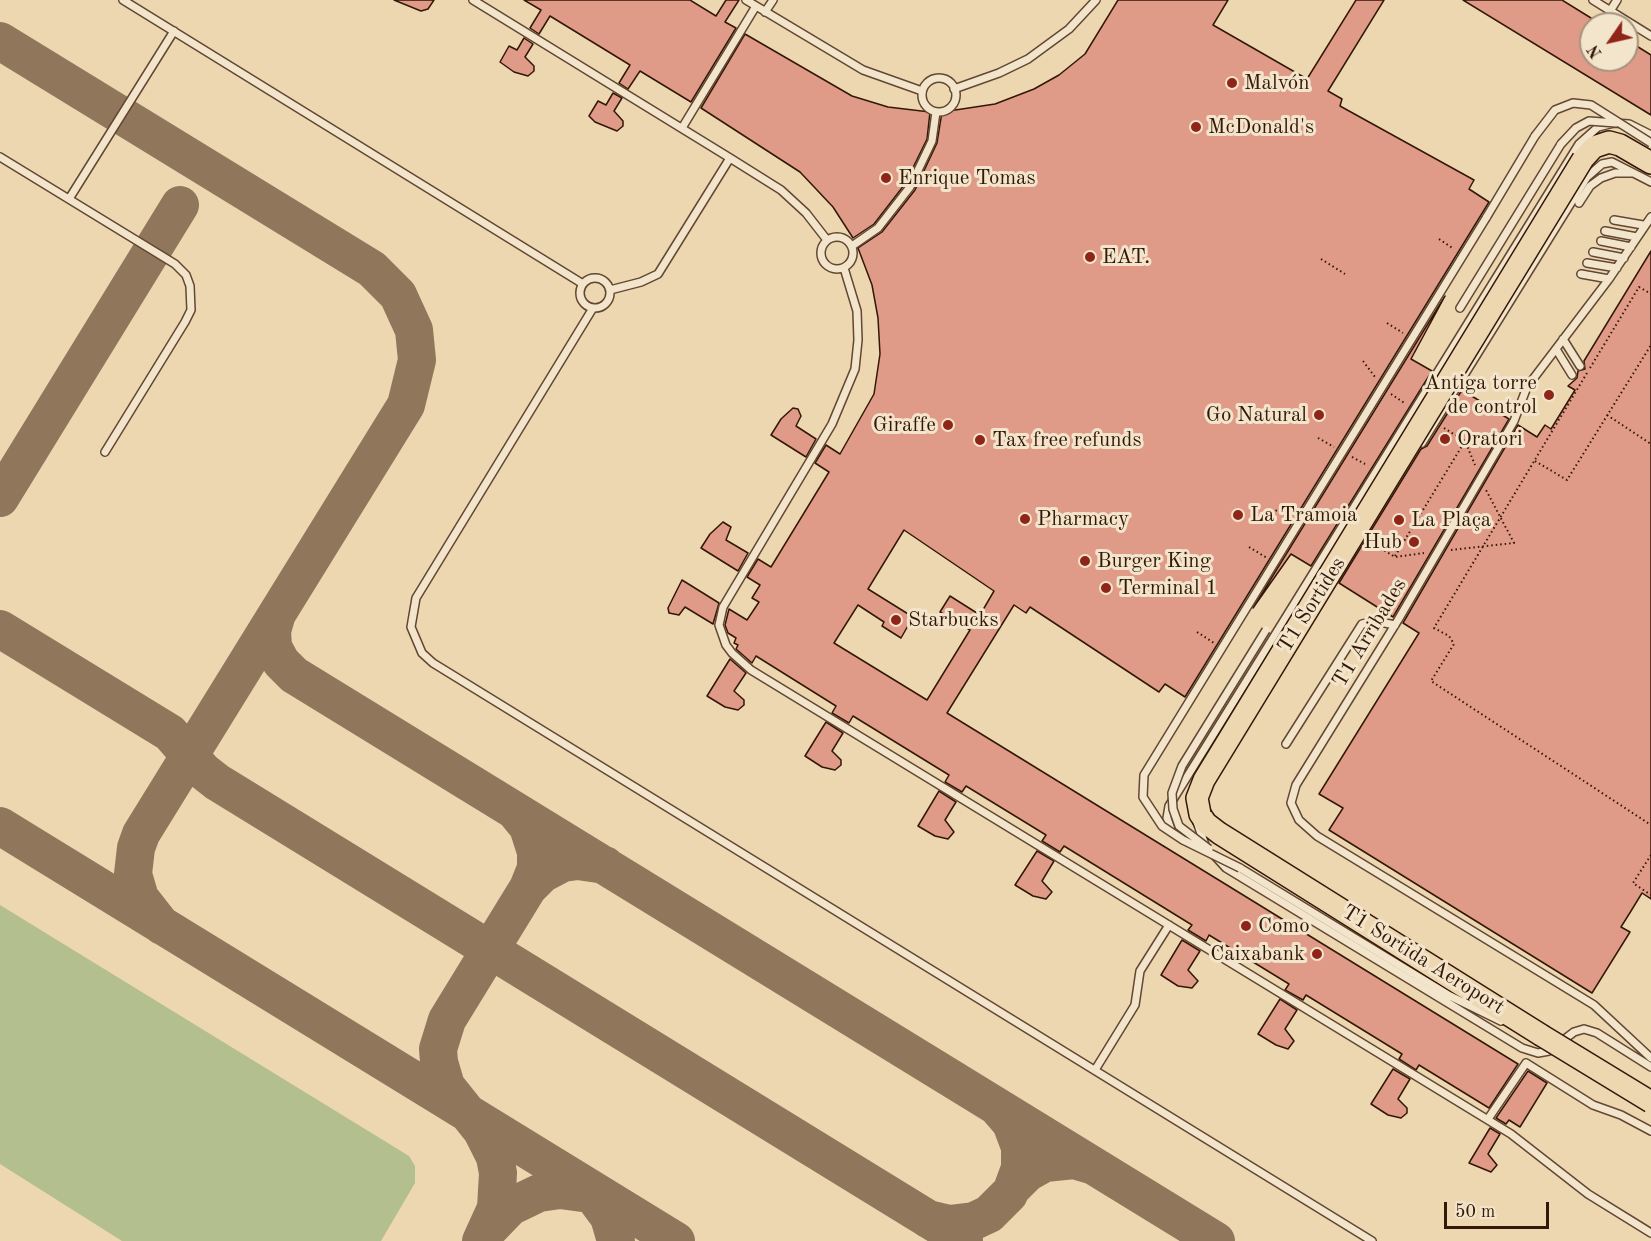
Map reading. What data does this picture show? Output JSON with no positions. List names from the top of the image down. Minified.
{"streets":{"main road":["T1 Sortides","T1 Sortida Aeroport"],"lane":["T1 Arribades"]},"crossings":[["T1 Sortides","T1 Sortida Aeroport"]],"places":["Malvón","McDonald's","Enrique Tomas","EAT.","Antiga torre de control","Go Natural","Giraffe","Oratori","Tax free refunds","La Tramoia","Pharmacy","La Plaça","Hub","Burger King","Terminal 1","Starbucks","Como","Caixabank"],"scale_bar":"50 m","north":"bottom left"}
